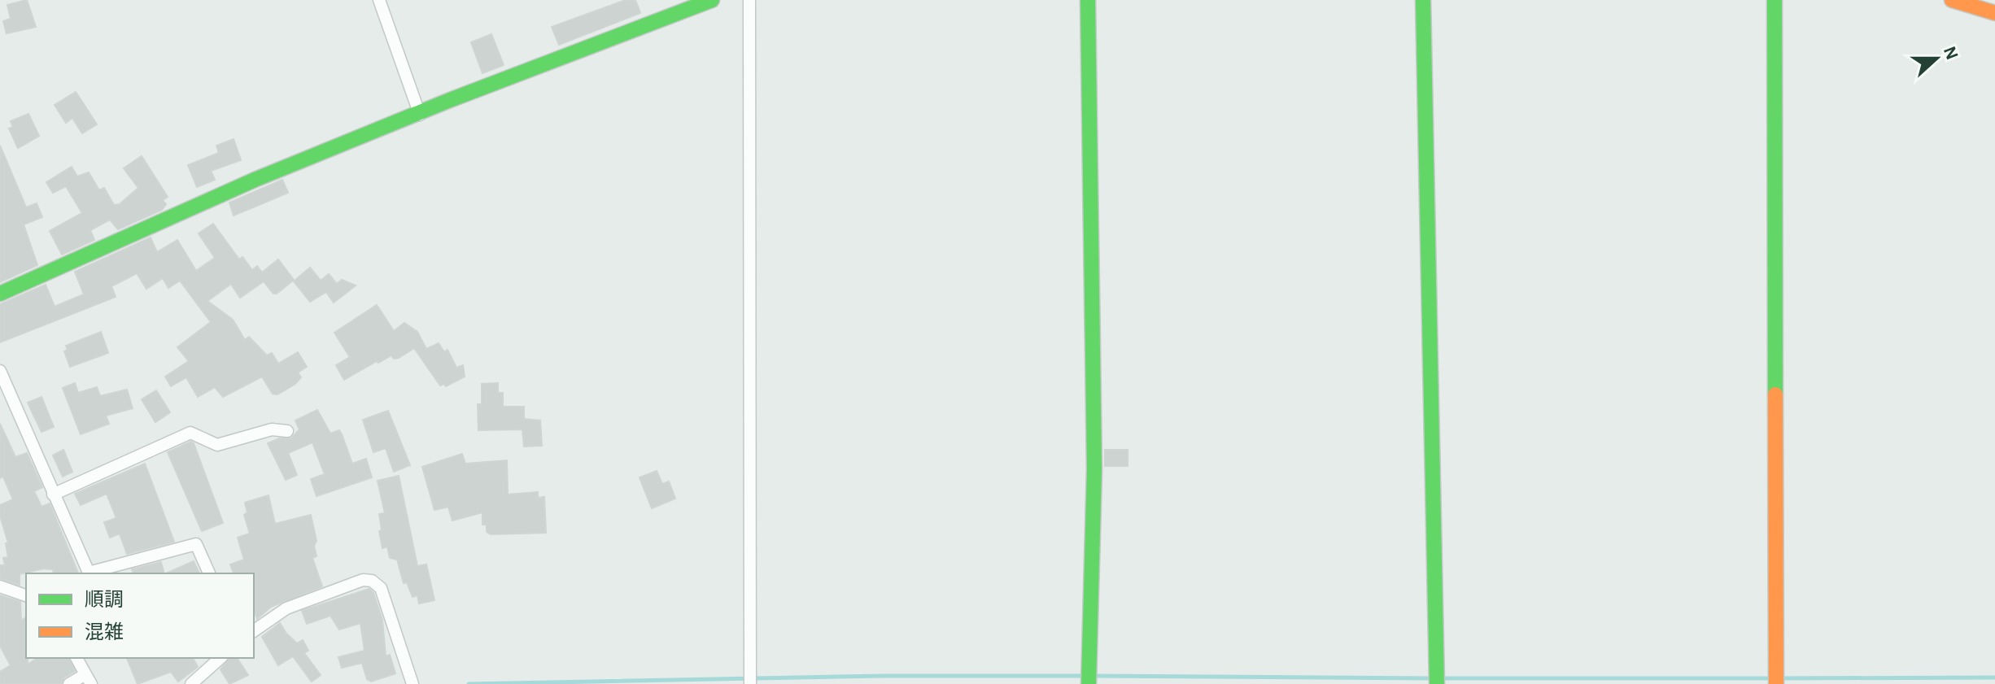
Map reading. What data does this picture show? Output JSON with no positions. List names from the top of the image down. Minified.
{"legend":["順調","混雑"],"north":"right"}
